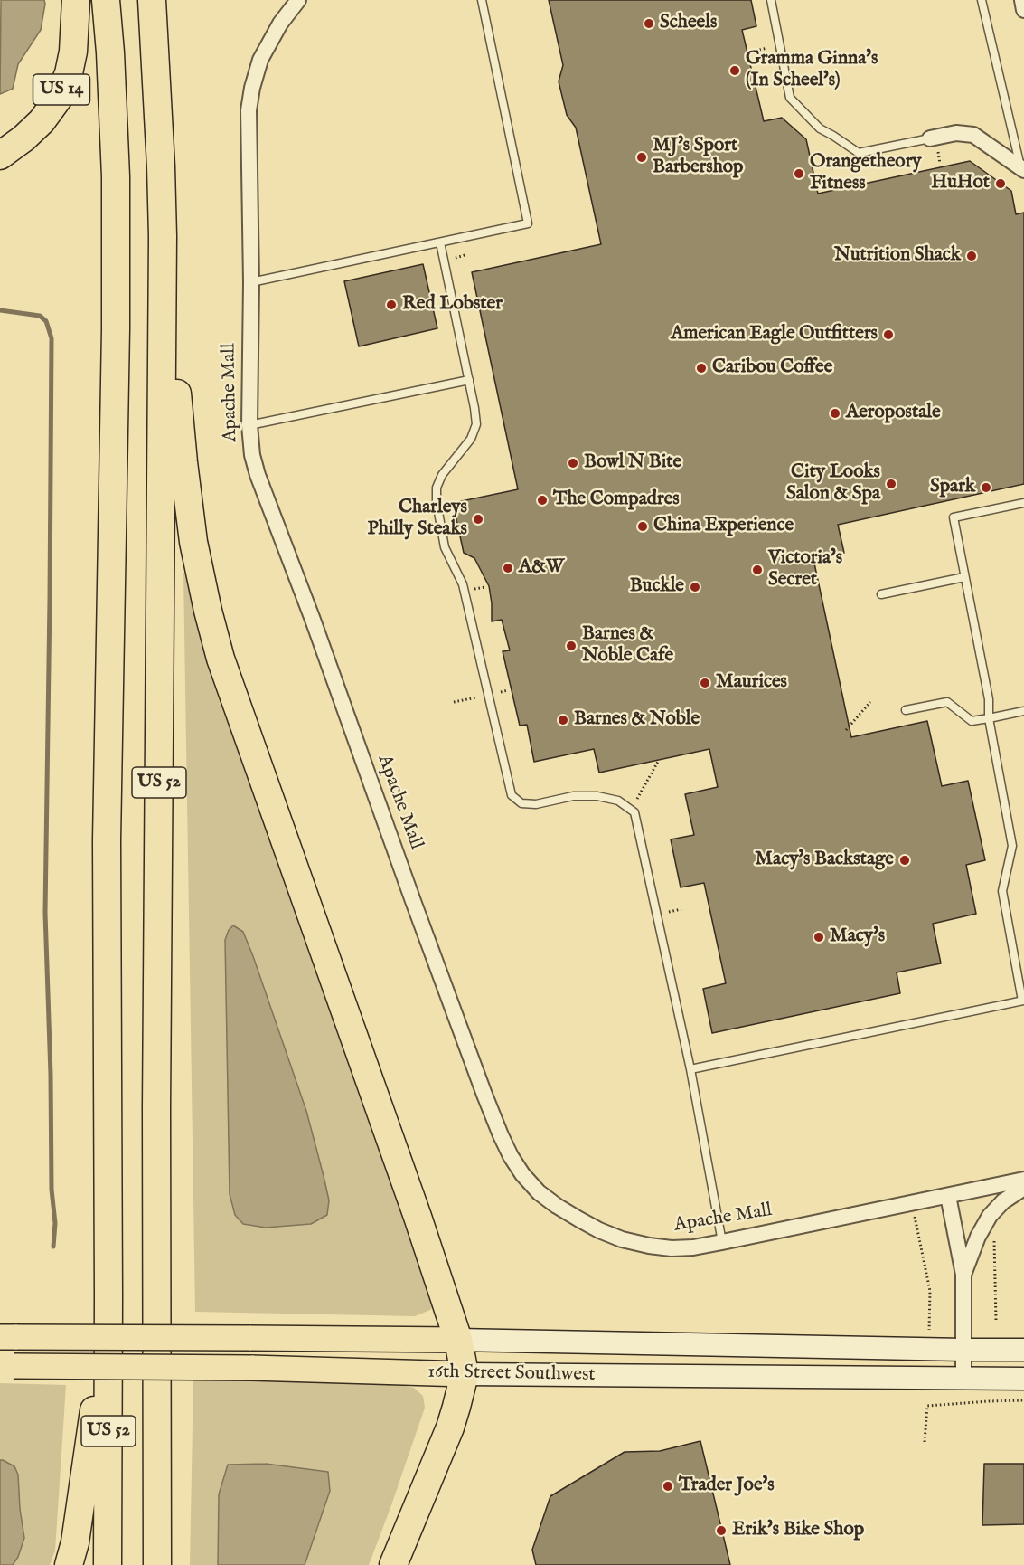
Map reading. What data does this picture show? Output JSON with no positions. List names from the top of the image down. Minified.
{"streets":{"highway":["US 14","US 52"],"main road":["16th Street Southwest"],"street":["Apache Mall"]},"places":["Scheels","Gramma Ginna's (In Scheel's)","MJ's Sport Barbershop","Orangetheory Fitness","HuHot","Nutrition Shack","Red Lobster","American Eagle Outfitters","Caribou Coffee","Aeropostale","Bowl N Bite","City Looks Salon & Spa","Spark","The Compadres","Charleys Philly Steaks","China Experience","A&W","Victoria's Secret","Buckle","Barnes & Noble Cafe","Maurices","Barnes & Noble","Macy's Backstage","Macy's","Trader Joe's","Erik's Bike Shop"]}
